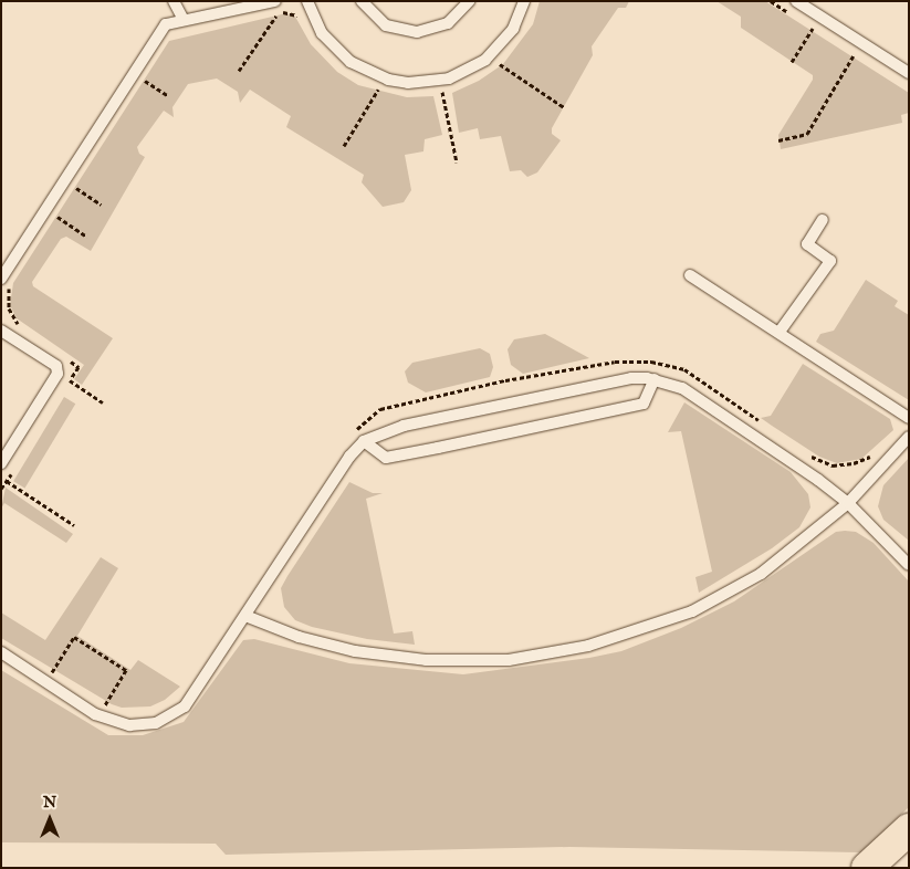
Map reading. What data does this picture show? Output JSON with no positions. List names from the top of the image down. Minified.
{"north":"top"}
